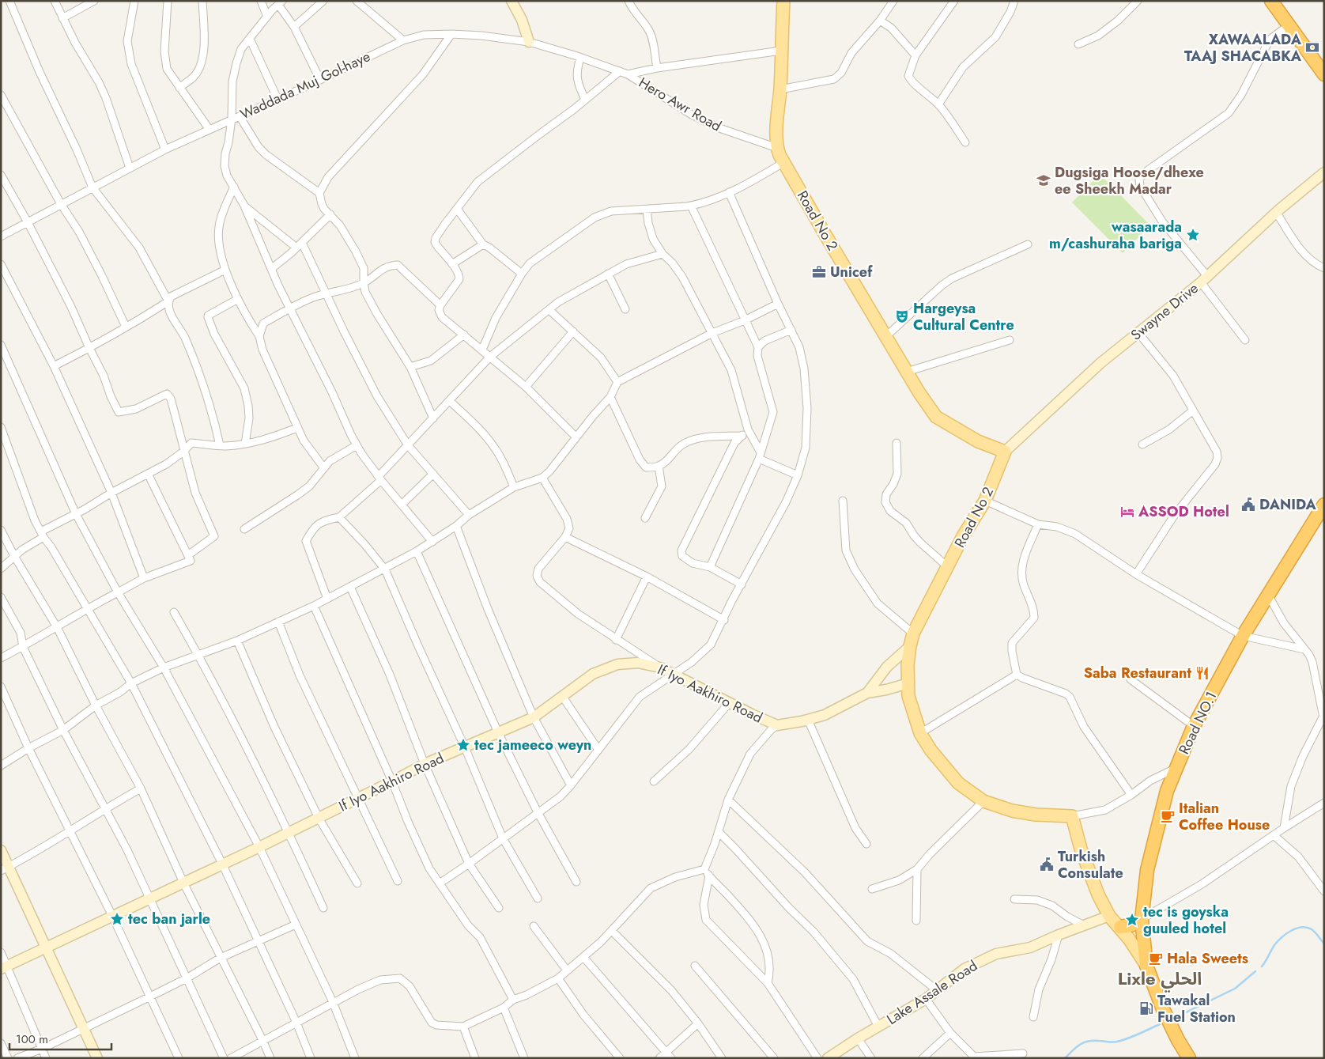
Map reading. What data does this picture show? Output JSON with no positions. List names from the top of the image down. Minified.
{"streets":{"highway":["Road NO.1"],"main road":["Road No 2"],"street":["Waddada Muj Gol-haye","Hero Awr Road","Swayne Drive","If Iyo Aakhiro Road","Lake Assale Road"]},"crossings":[["Waddada Muj Gol-haye","Hero Awr Road"],["Hero Awr Road","Road No 2"],["Road No 2","Swayne Drive"]],"districts":["Lixle الحلي"],"places":{"bank":["XAWAALADA TAAJ SHACABKA"],"school or university":["Dugsiga Hoose/dhexe ee Sheekh Madar"],"place":["wasaarada m/cashuraha bariga","tec jameeco weyn","tec ban jarle","tec is goyska guuled hotel"],"office":["Unicef"],"theatre":["Hargeysa Cultural Centre"],"public building":["DANIDA","Turkish Consulate"],"hotel":["ASSOD Hotel"],"restaurant":["Saba Restaurant"],"cafe":["Italian Coffee House","Hala Sweets"],"fuel station":["Tawakal Fuel Station"]},"scale_bar":"100 m"}
